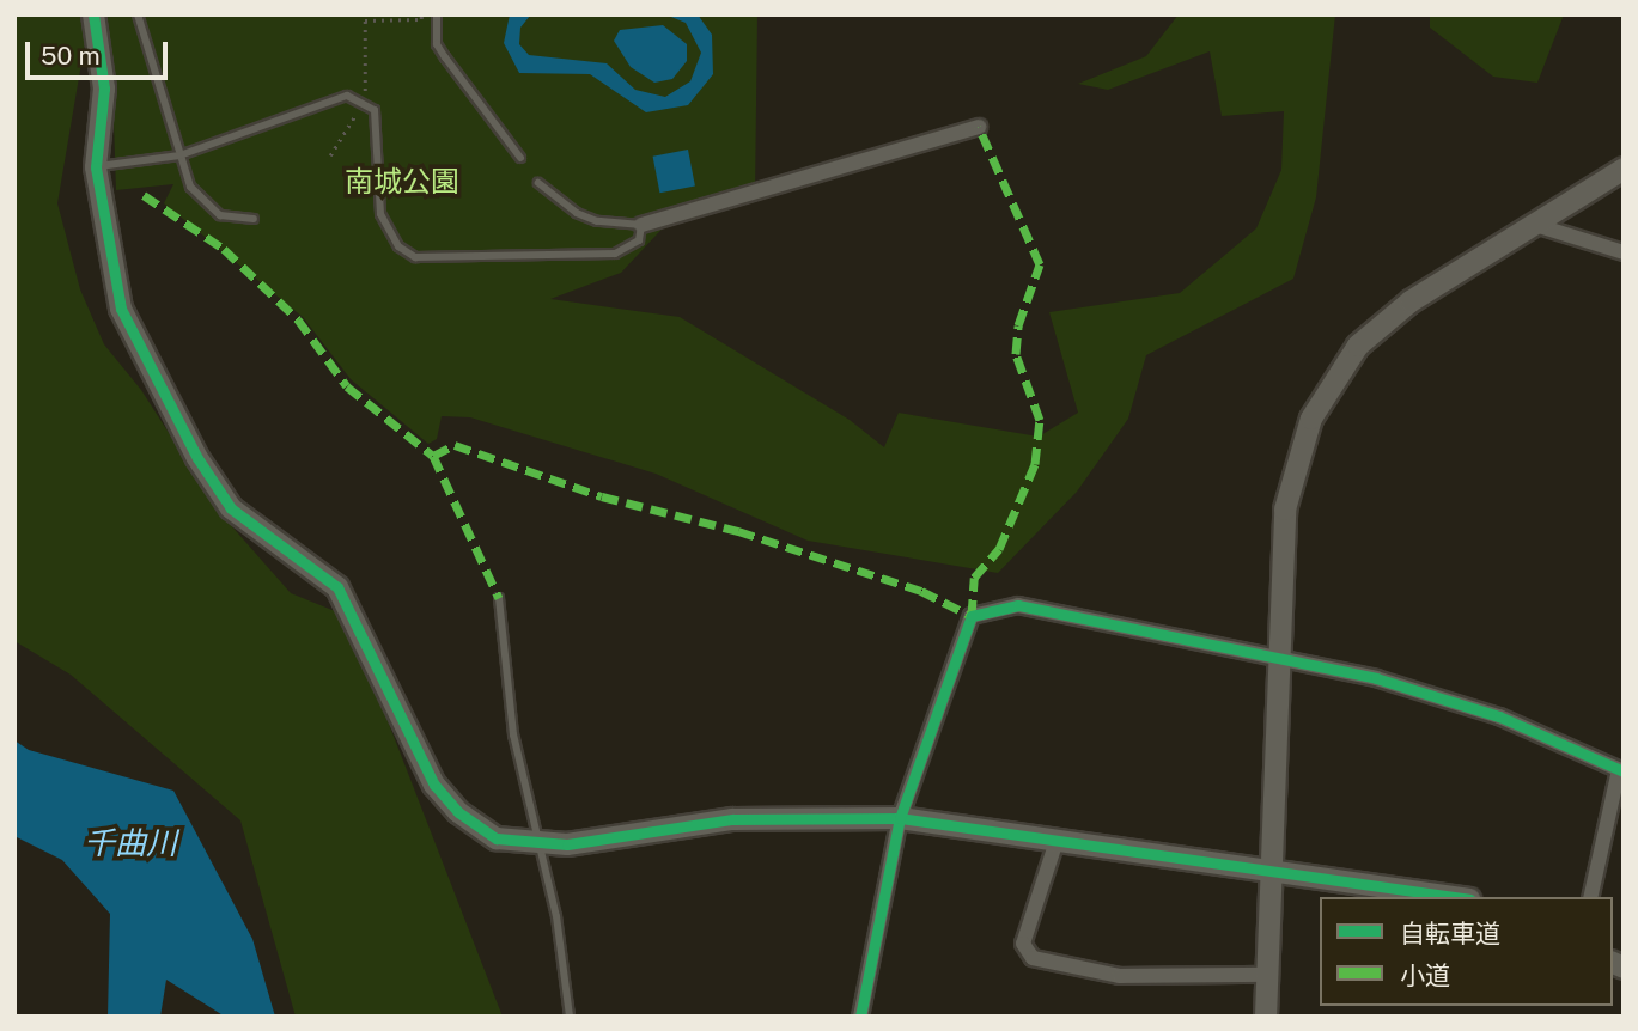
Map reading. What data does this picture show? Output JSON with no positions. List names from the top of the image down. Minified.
{"water":["千曲川"],"parks":["南城公園"],"legend":["自転車道","小道"],"scale_bar":"50 m"}
